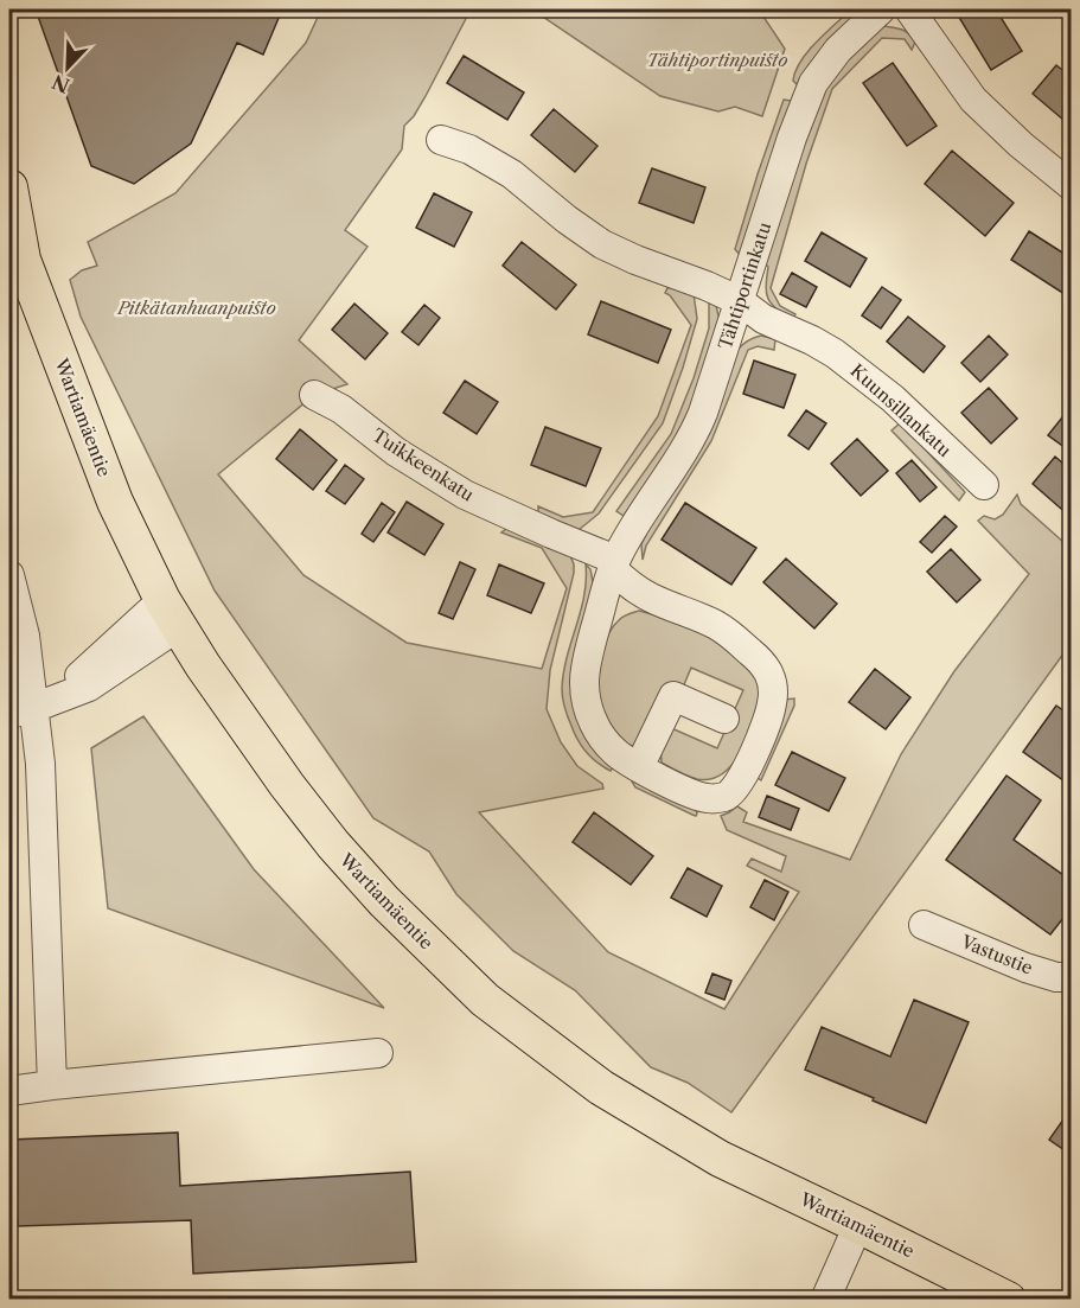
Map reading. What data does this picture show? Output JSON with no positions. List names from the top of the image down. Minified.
{"streets":{"main road":["Wartiamäentie"],"street":["Tähtiportinkatu","Kuunsillankatu","Tuikkeenkatu","Vastustie"]},"crossings":[["Tähtiportinkatu","Kuunsillankatu"],["Tähtiportinkatu","Tuikkeenkatu"]],"parks":["Tähtiportinpuisto","Pitkätanhuanpuisto"],"north":"bottom left"}
